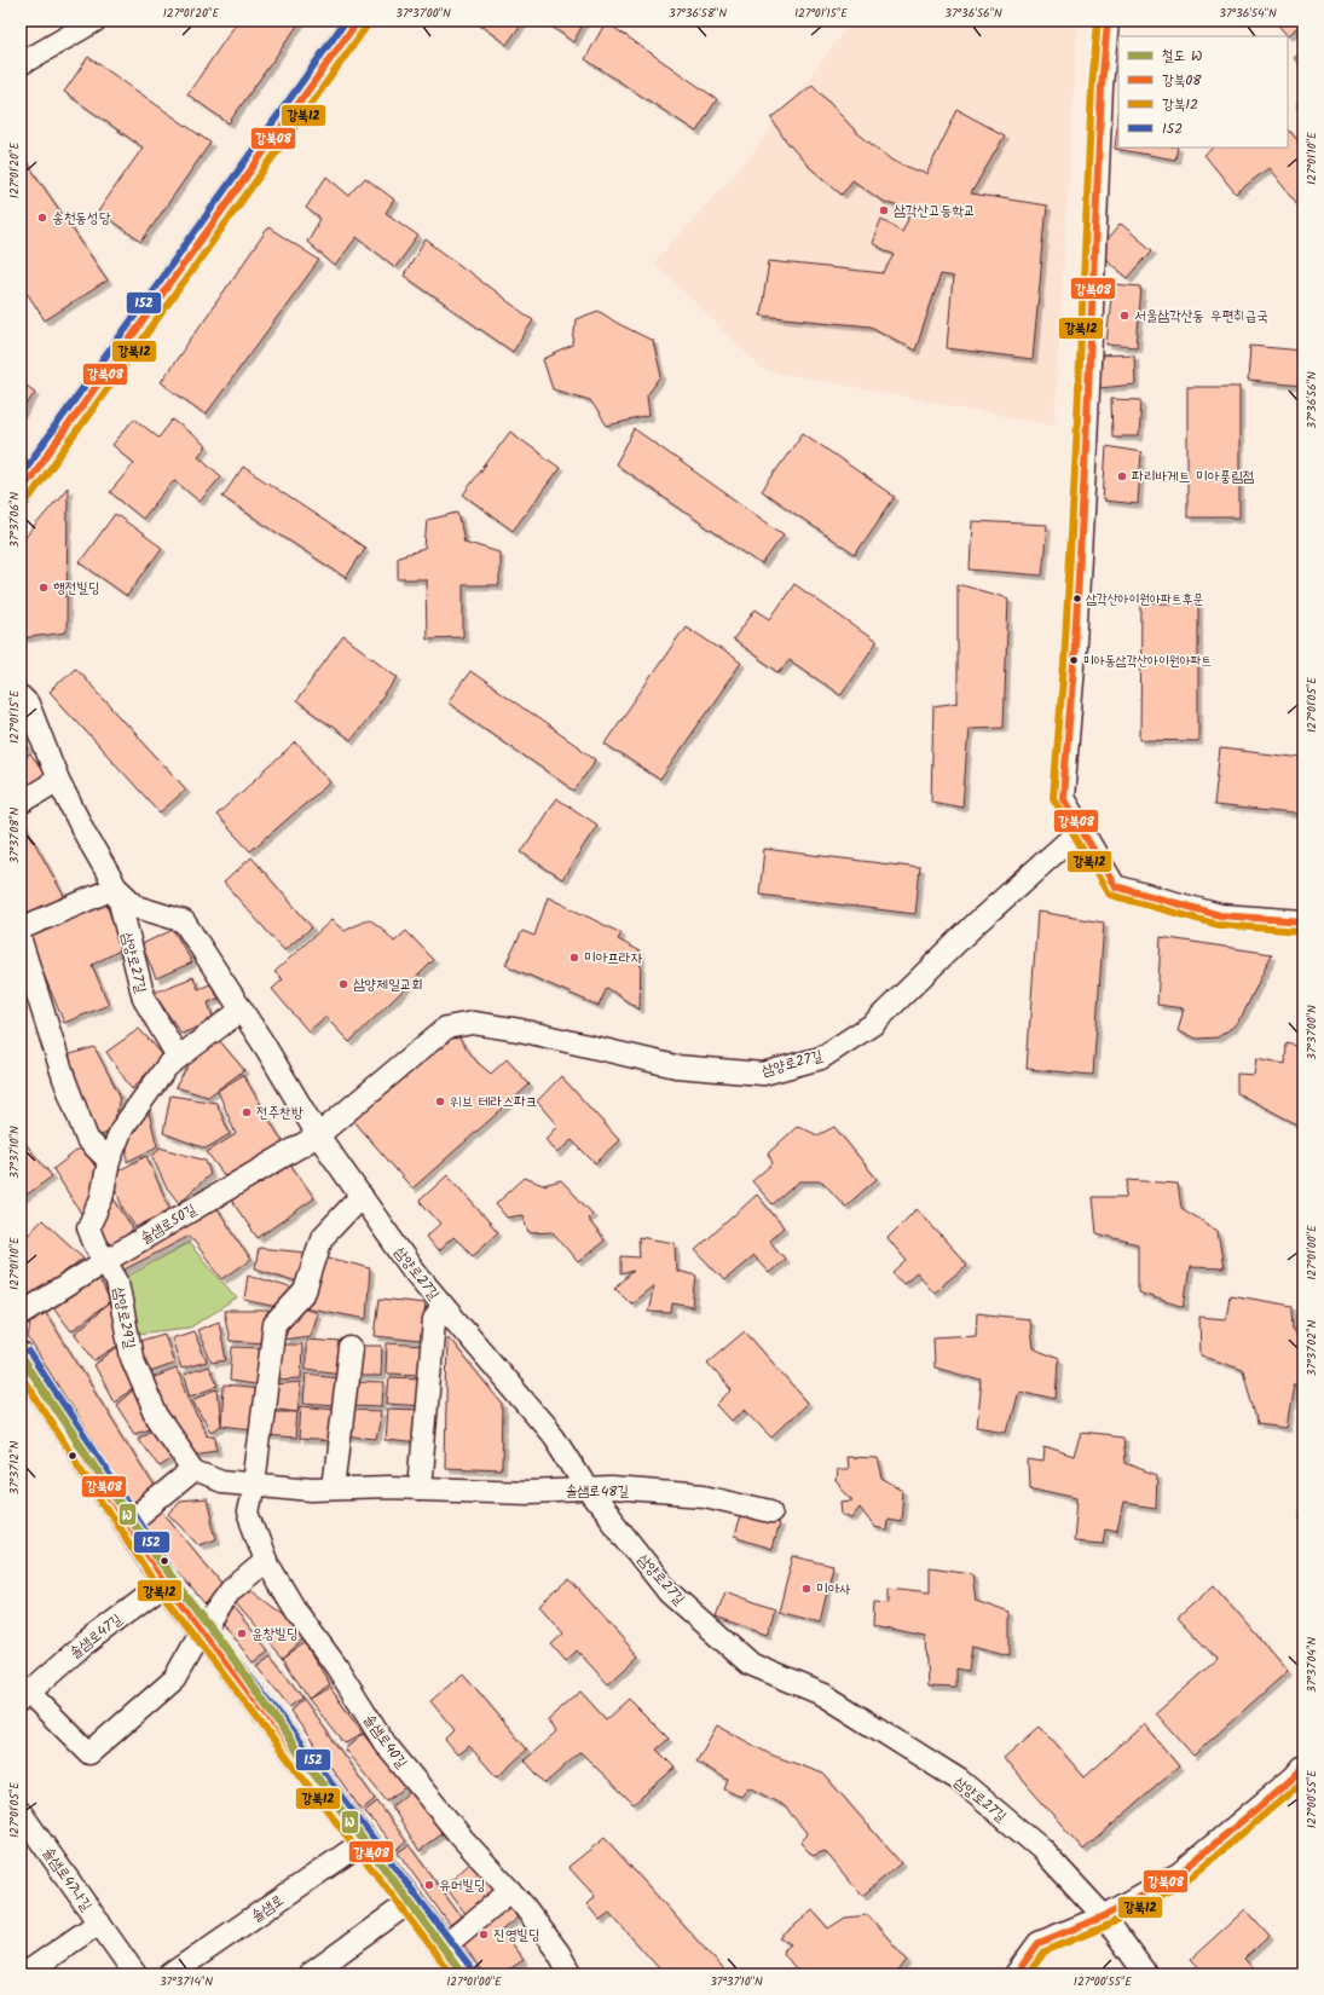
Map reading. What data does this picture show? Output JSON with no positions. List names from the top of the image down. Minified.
{"streets":{"street":["삼양로27길","솔샘로50길","삼양로29길","솔샘로48길","솔샘로47길","솔샘로40길","솔샘로47나길","솔샘로"]},"crossings":[["삼양로27길","솔샘로50길"],["삼양로27길","삼양로29길"],["삼양로27길","솔샘로48길"],["솔샘로50길","삼양로29길"],["삼양로29길","솔샘로48길"],["솔샘로48길","솔샘로40길"]],"places":["삼각산고등학교","송천동성당","서울삼각산동 우편취급국","파리바게트 미아풍림점","행전빌딩","삼각산아이원아파트후문","미아동삼각산아이원아파트","미아프라자","삼양제일교회","위브 테라스파크","전주찬방","미아사","윤창빌딩","유머빌딩","진영빌딩"],"lines":["transit line 강북08","transit line 강북12","transit line 152","rail line W"],"legend":["철도 W","강북08","강북12","152"],"coordinates":["127°01'20\"E","37°37'00\"N","37°36'58\"N","127°01'15\"E","37°36'56\"N","37°36'54\"N","127°01'10\"E","37°37'06\"N","127°01'05\"E","37°37'08\"N","37°37'10\"N","127°01'00\"E","37°37'02\"N","37°37'12\"N","37°37'04\"N","127°00'55\"E","37°37'14\"N"]}
